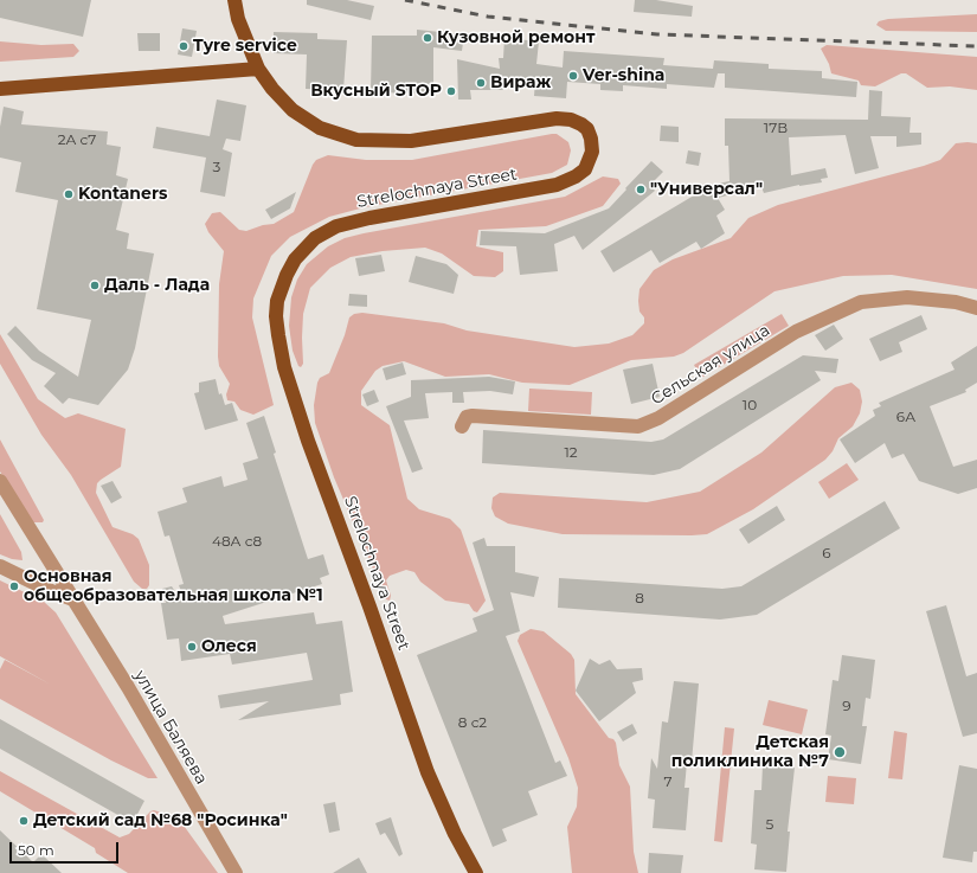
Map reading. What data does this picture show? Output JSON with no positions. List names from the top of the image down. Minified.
{"streets":{"main road":["Strelochnaya Street"],"street":["Сельская улица","улица Баляева"]},"places":["Кузовной ремонт","Tyre service","Ver-shina","Вираж","Вкусный STOP","\"Универсал\"","Kontaners","Даль - Лада","Основная общеобразовательная школа №1","Олеся","Детская поликлиника №7","Детский сад №68 \"Росинка\""],"house_numbers":["17В","2А с7","3","10","6А","12","48А с8","6","8","9","8 с2","7","5"],"scale_bar":"50 m"}
